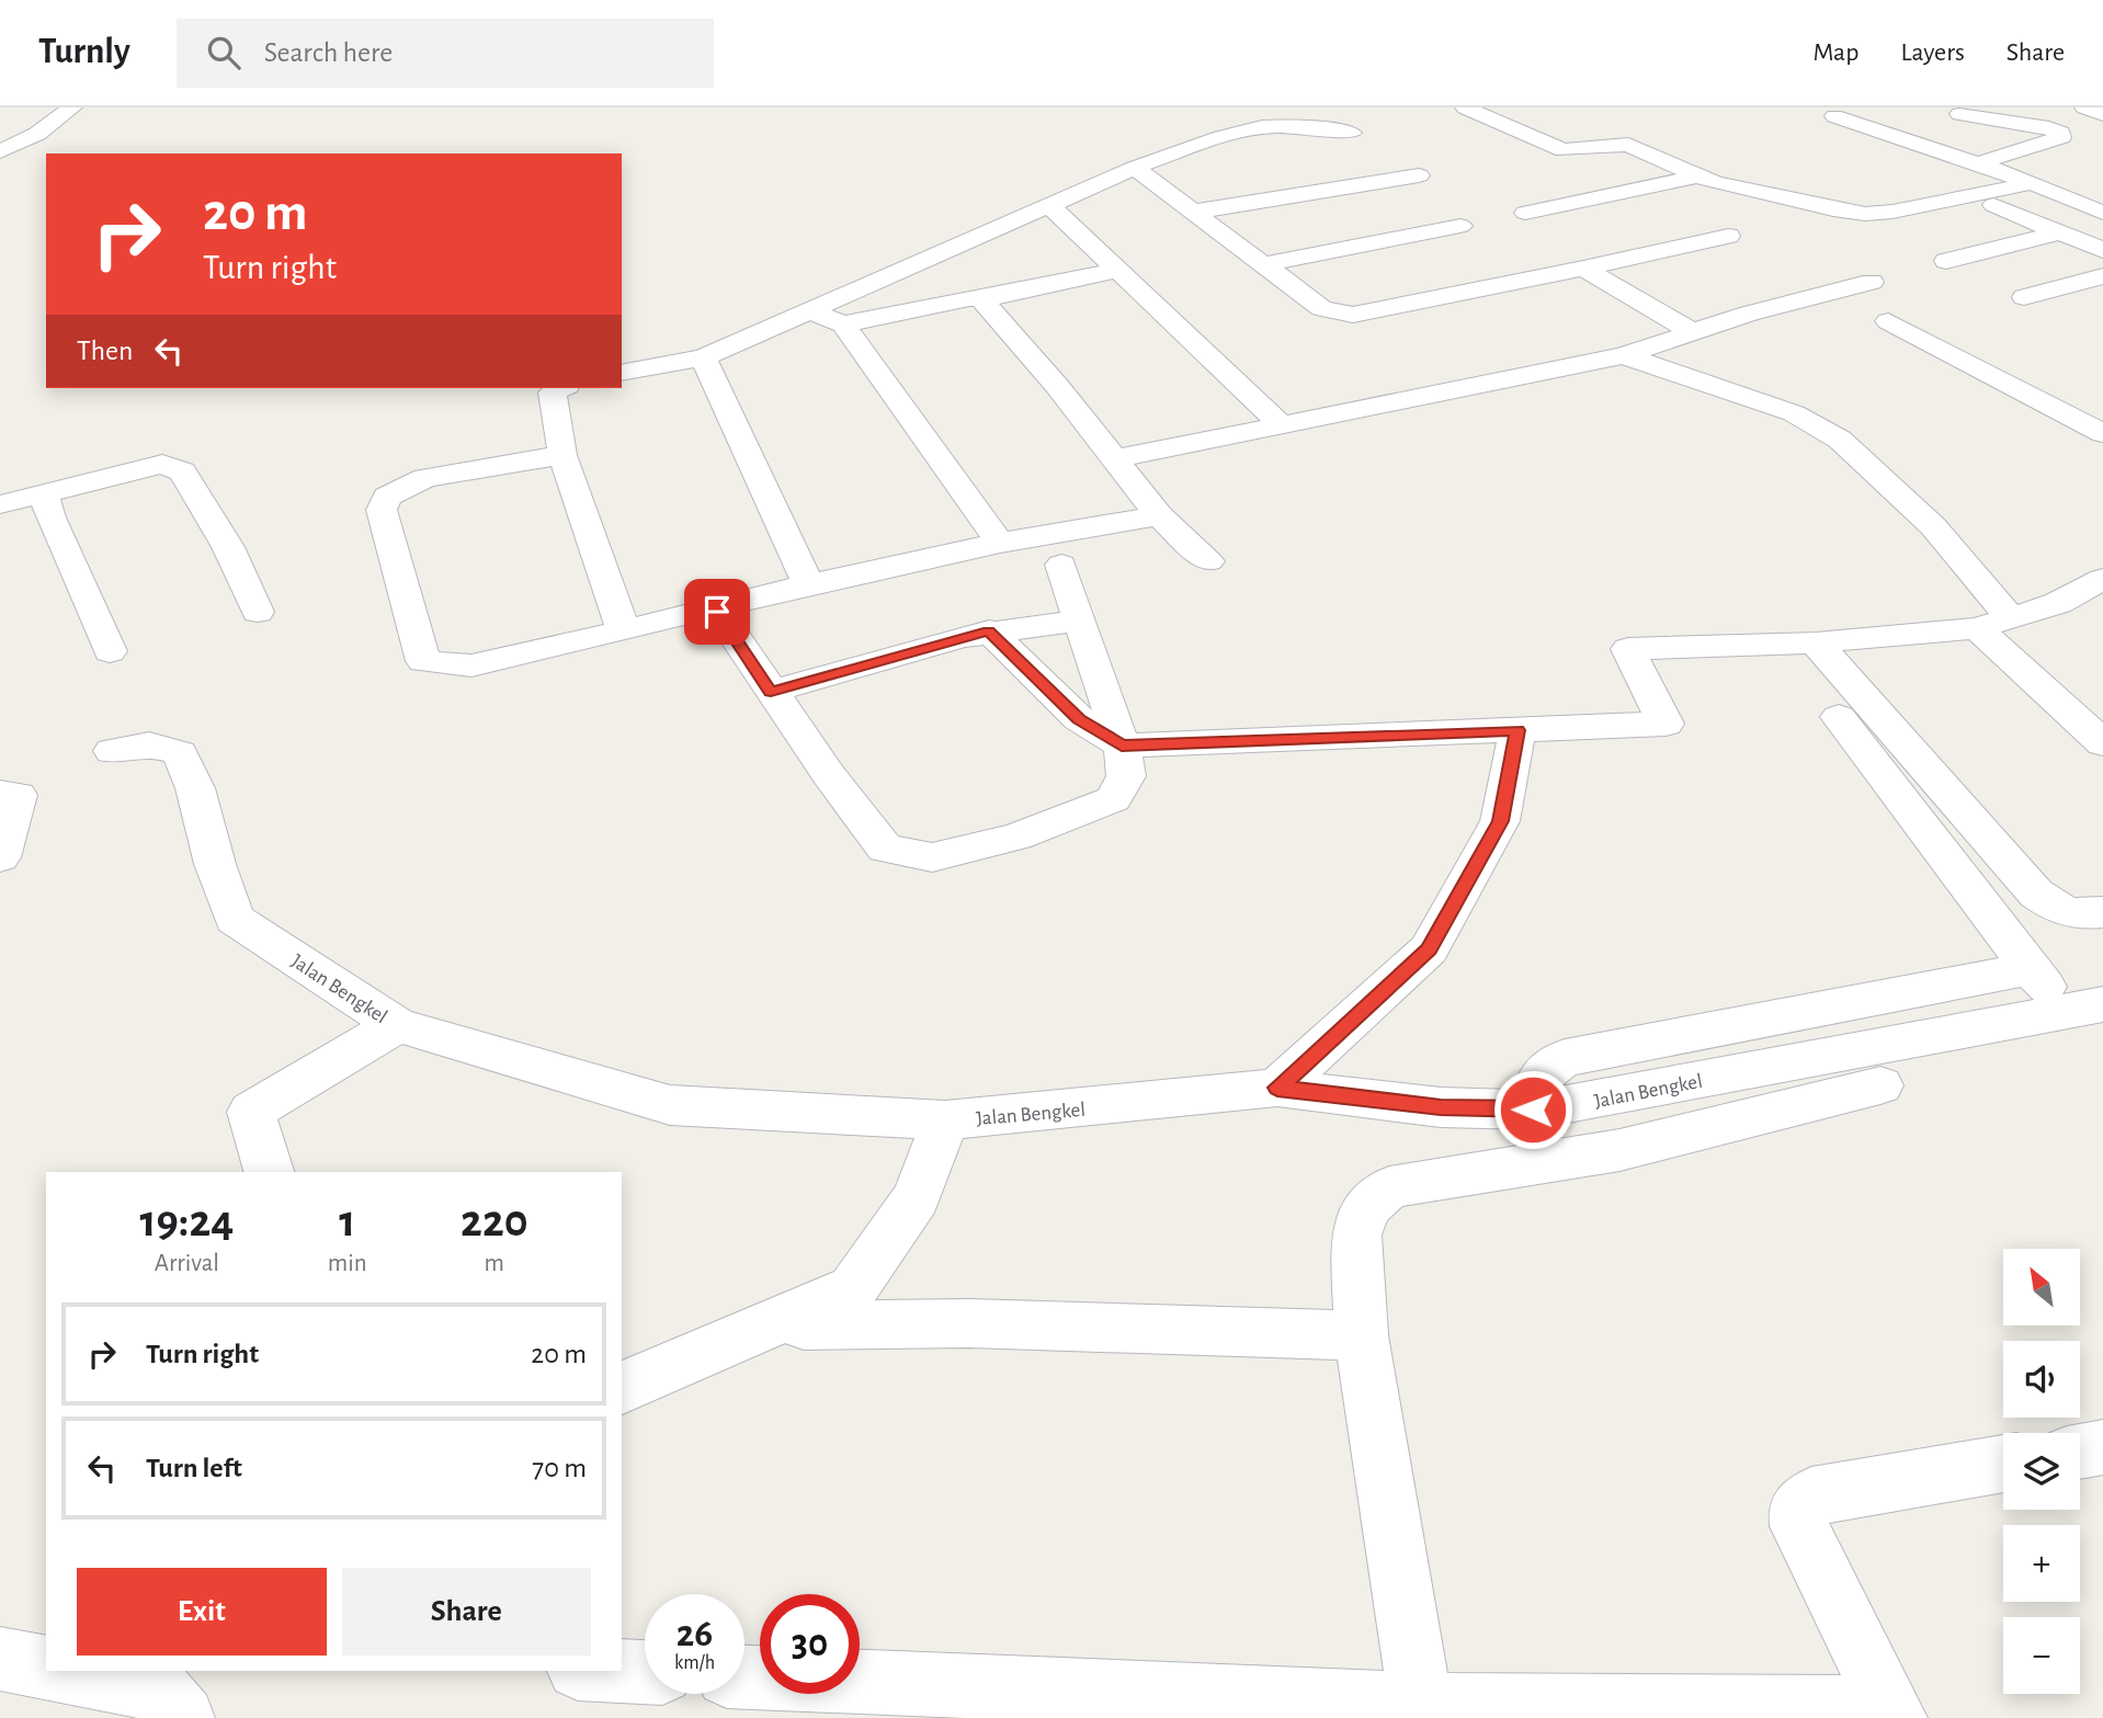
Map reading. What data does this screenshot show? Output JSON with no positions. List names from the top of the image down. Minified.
{"streets":{"street":["Jalan Bengkel"]},"north":"top left","page":{"header":"Turnly","search":"Search here","nav":["Map","Layers","Share"],"turn":["20 m","Turn right"],"then":"Then","eta":["19:24","Arrival","1","min","220","m"],"map_buttons":["+","−"],"list":[{"name":"Turn right","value":"20 m"},{"name":"Turn left","value":"70 m"}],"buttons":["Exit","Share"],"speed":"26 km/h","limit":"30"}}
